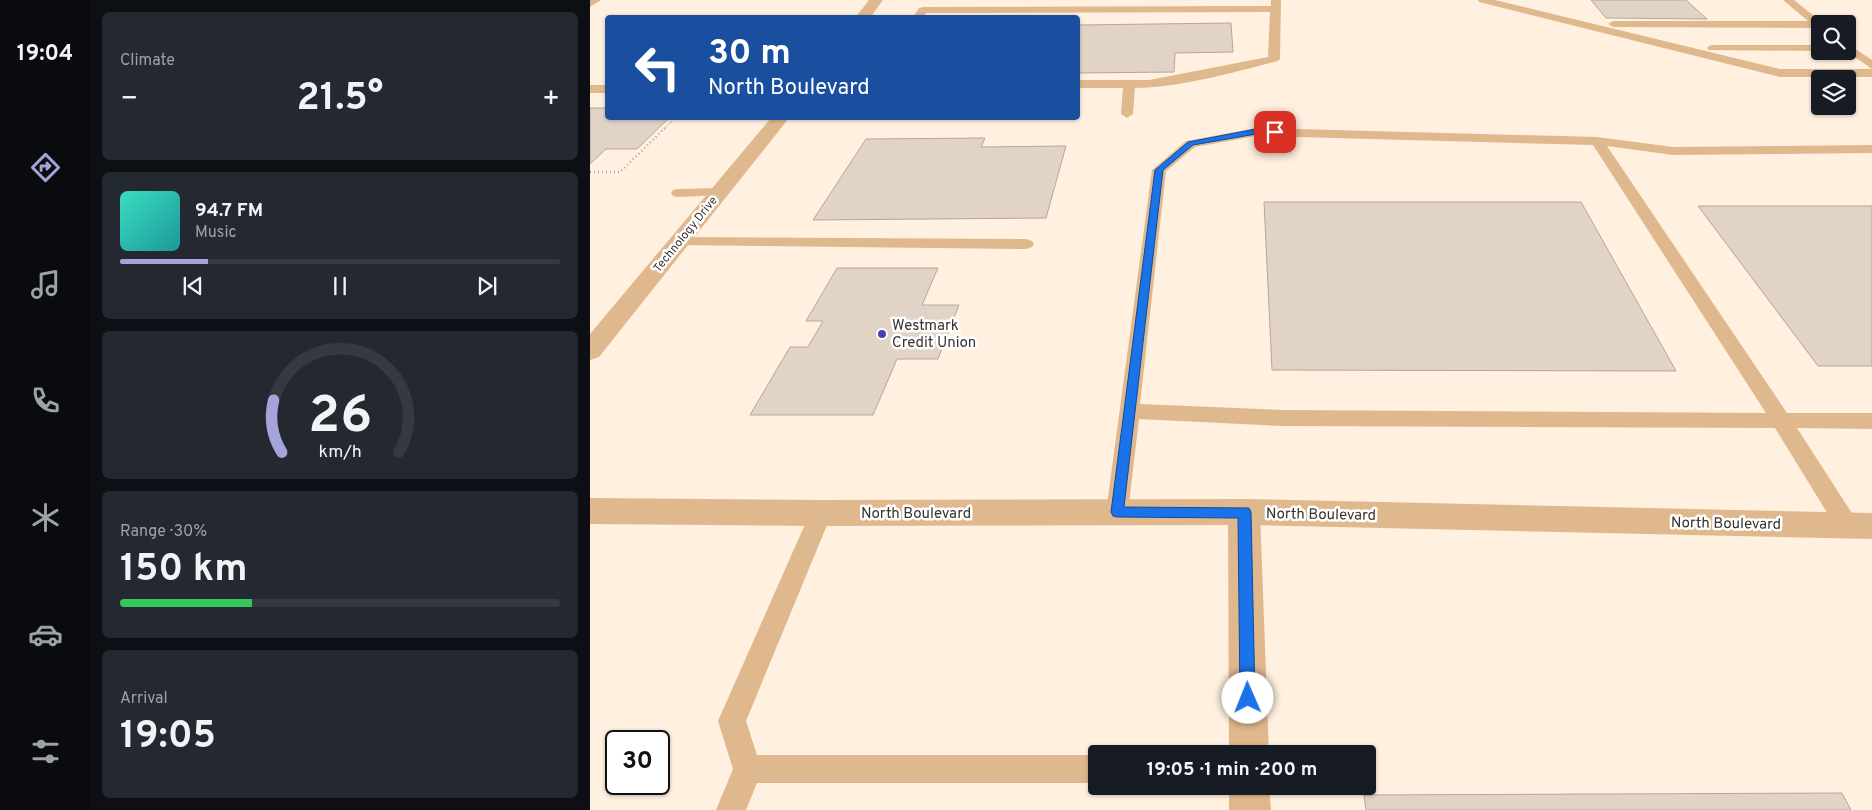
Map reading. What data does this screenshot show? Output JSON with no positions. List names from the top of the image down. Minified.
{"streets":{"street":["Technology Drive","North Boulevard"]},"places":["Westmark Credit Union"],"page":{"tabs":"19:04","tile":["Climate",["Range · 30%","150 km"],["Arrival","19:05"]],"turn":["30 m","North Boulevard"],"heat":["−","21.5°","+"],"song":["94.7 FM","Music"],"limit":"30","trip":"19:05 · 1 min · 200 m","gauge":["26","km/h"]}}
